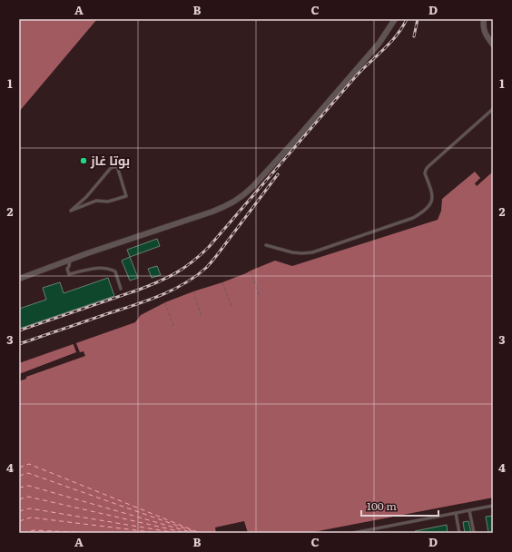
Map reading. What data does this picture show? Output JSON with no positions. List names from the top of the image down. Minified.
{"places":["بوتا غاز"],"scale_bar":"100 m","grid":{"columns":["A","B","C","D"],"rows":["1","2","3","4"]}}
